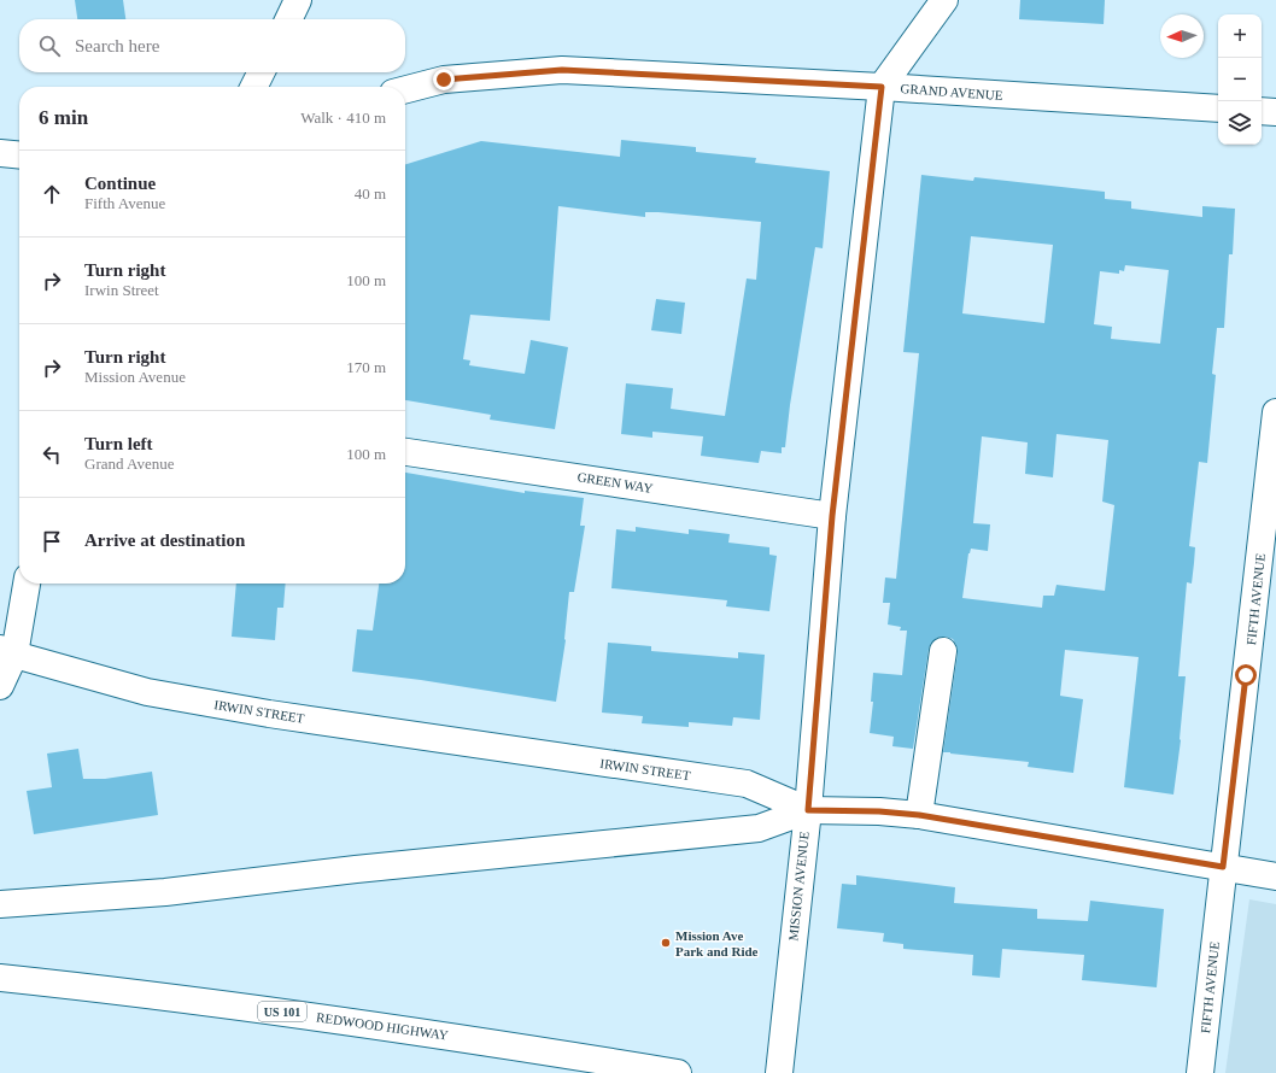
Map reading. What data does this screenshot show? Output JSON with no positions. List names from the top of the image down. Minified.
{"streets":{"main road":["GRAND AVENUE","GREEN WAY","FIFTH AVENUE","IRWIN STREET","MISSION AVENUE","US 101","REDWOOD HIGHWAY"]},"crossings":[["GRAND AVENUE","MISSION AVENUE"],["GREEN WAY","MISSION AVENUE"],["FIFTH AVENUE","IRWIN STREET"],["IRWIN STREET","MISSION AVENUE"]],"places":["Mission Ave Park and Ride"],"north":"left","page":{"map_buttons":["+","−"],"search":"Search here","heading":["6 min","Walk · 410 m"],"list":[["Continue","Fifth Avenue","40 m"],["Turn right","Irwin Street","100 m"],["Turn right","Mission Avenue","170 m"],["Turn left","Grand Avenue","100 m"],"Arrive at destination"]}}
